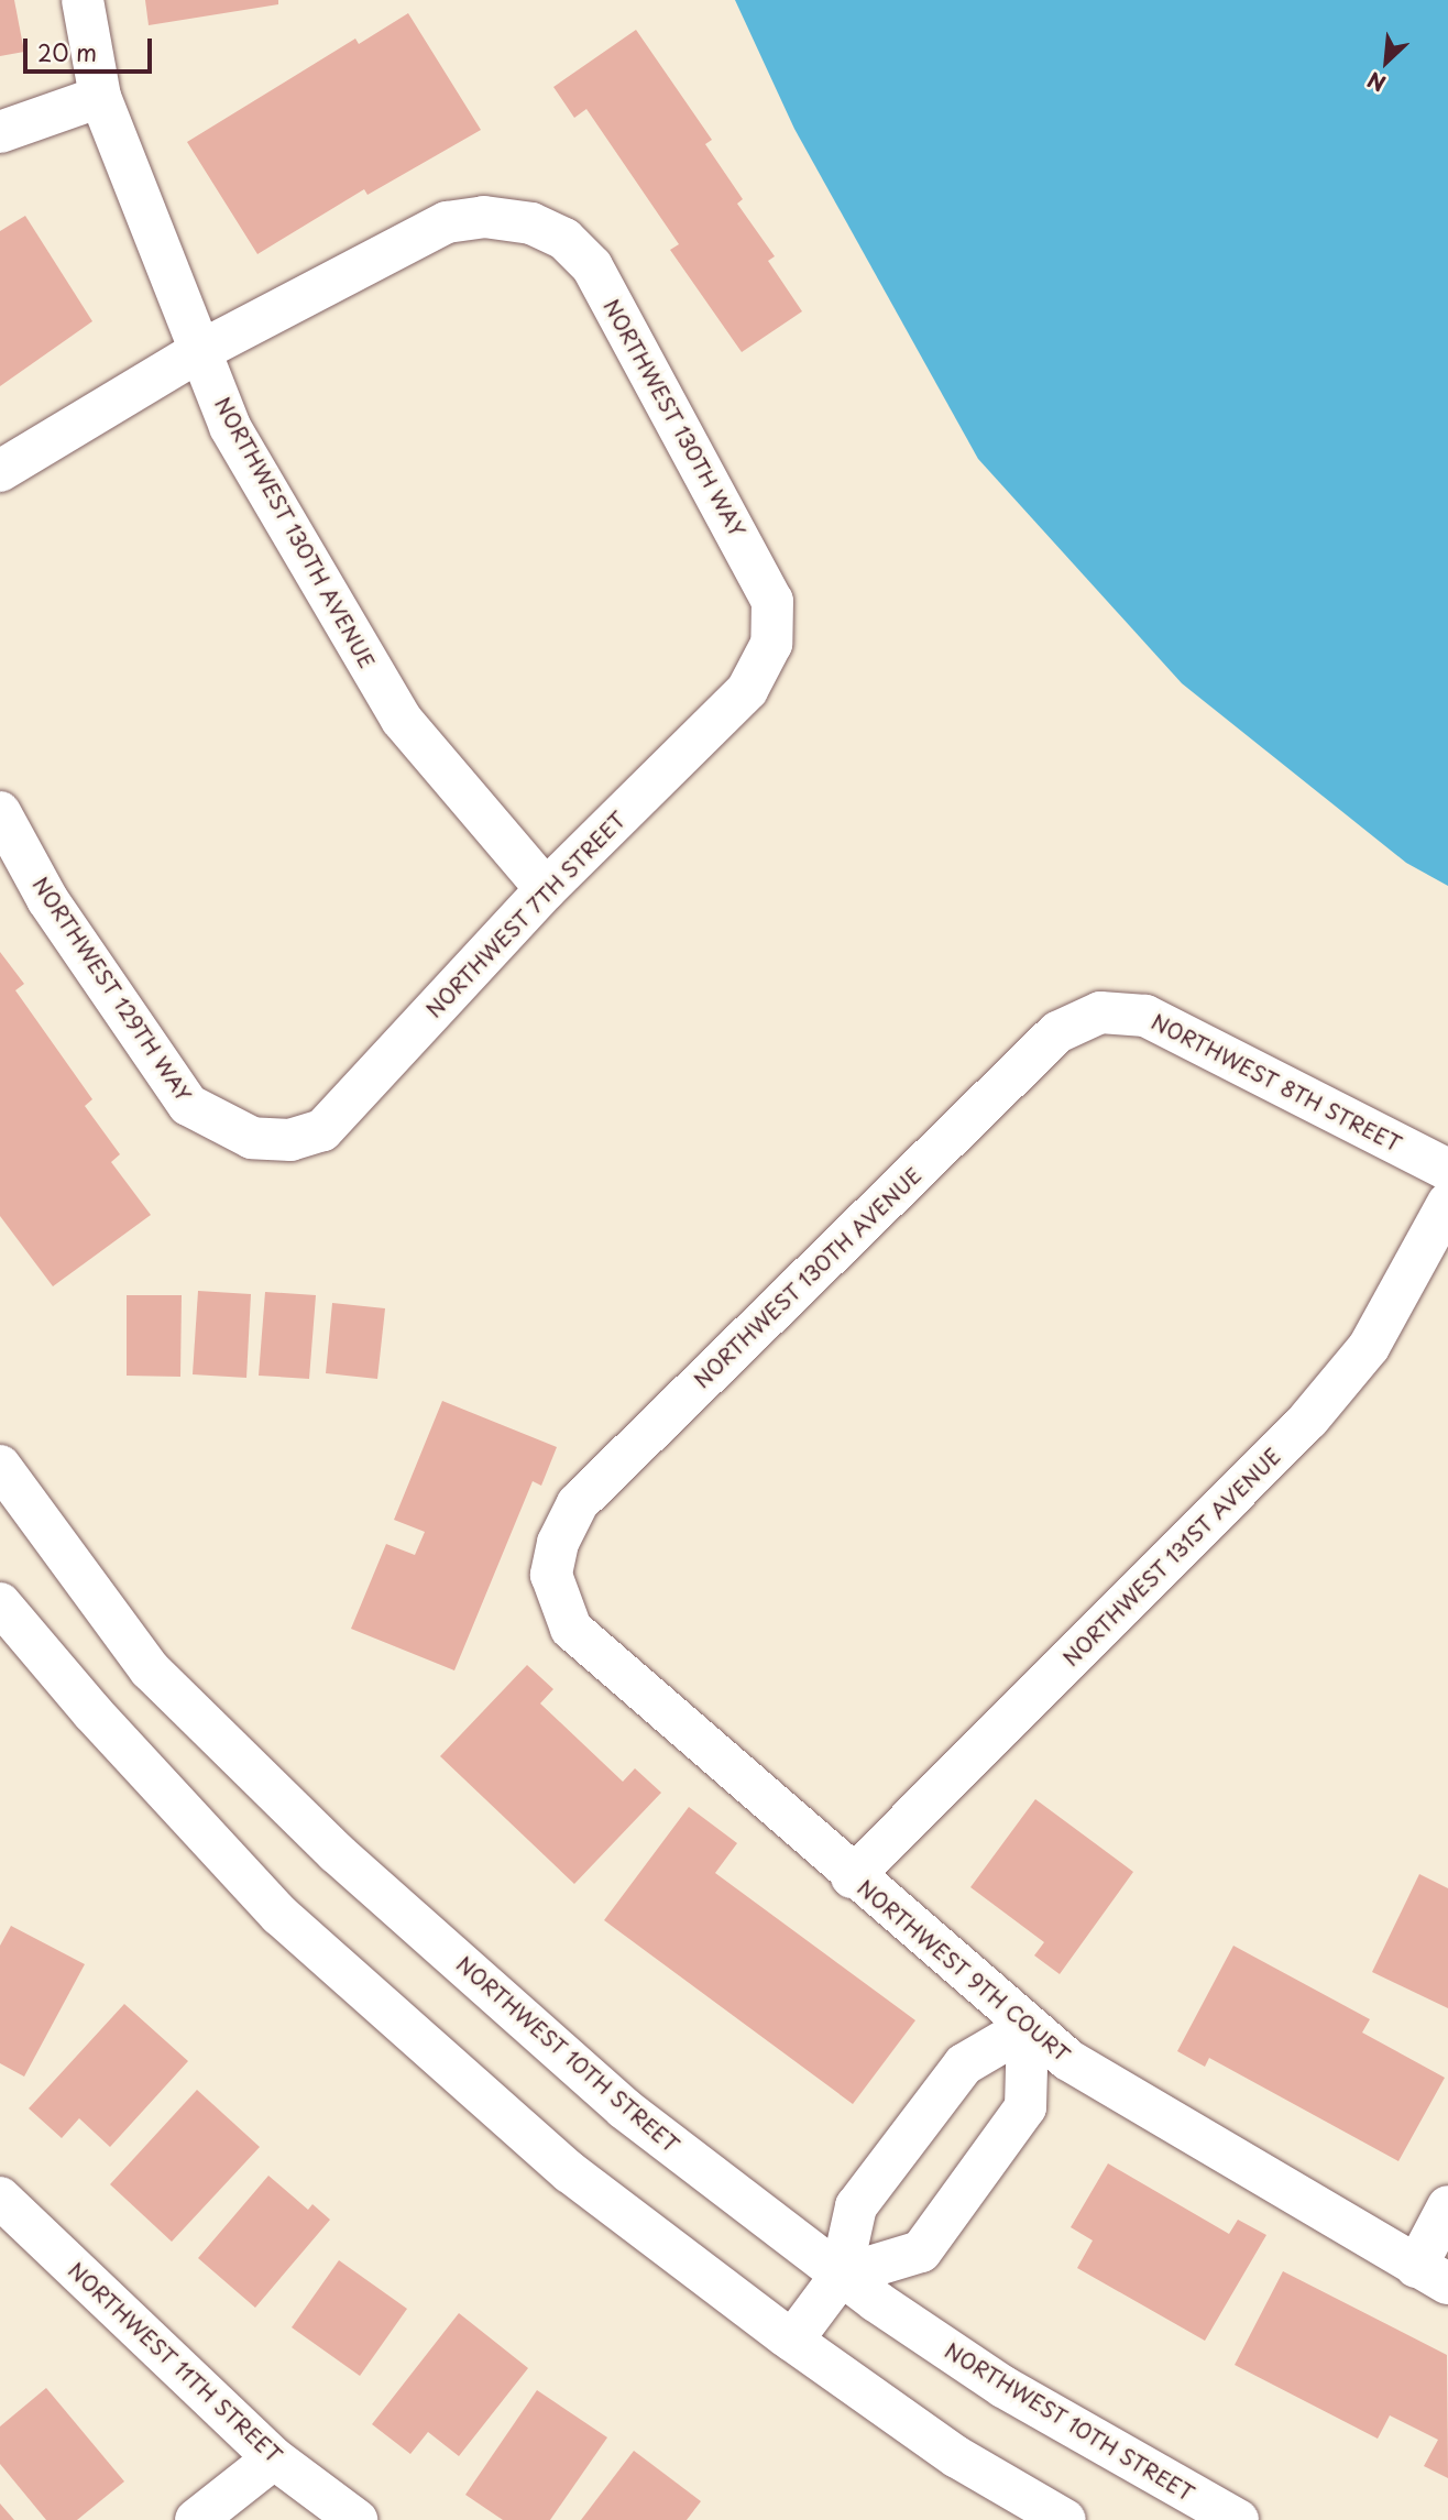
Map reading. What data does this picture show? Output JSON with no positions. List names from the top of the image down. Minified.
{"streets":{"street":["NORTHWEST 130TH WAY","NORTHWEST 130TH AVENUE","NORTHWEST 7TH STREET","NORTHWEST 129TH WAY","NORTHWEST 8TH STREET","NORTHWEST 131ST AVENUE","NORTHWEST 9TH COURT","NORTHWEST 10TH STREET","NORTHWEST 11TH STREET"]},"crossings":[["NORTHWEST 130TH WAY","NORTHWEST 130TH AVENUE"],["NORTHWEST 130TH WAY","NORTHWEST 7TH STREET"],["NORTHWEST 130TH AVENUE","NORTHWEST 7TH STREET"],["NORTHWEST 130TH AVENUE","NORTHWEST 8TH STREET"],["NORTHWEST 130TH AVENUE","NORTHWEST 9TH COURT"],["NORTHWEST 7TH STREET","NORTHWEST 129TH WAY"],["NORTHWEST 131ST AVENUE","NORTHWEST 9TH COURT"]],"scale_bar":"20 m","north":"bottom left"}
